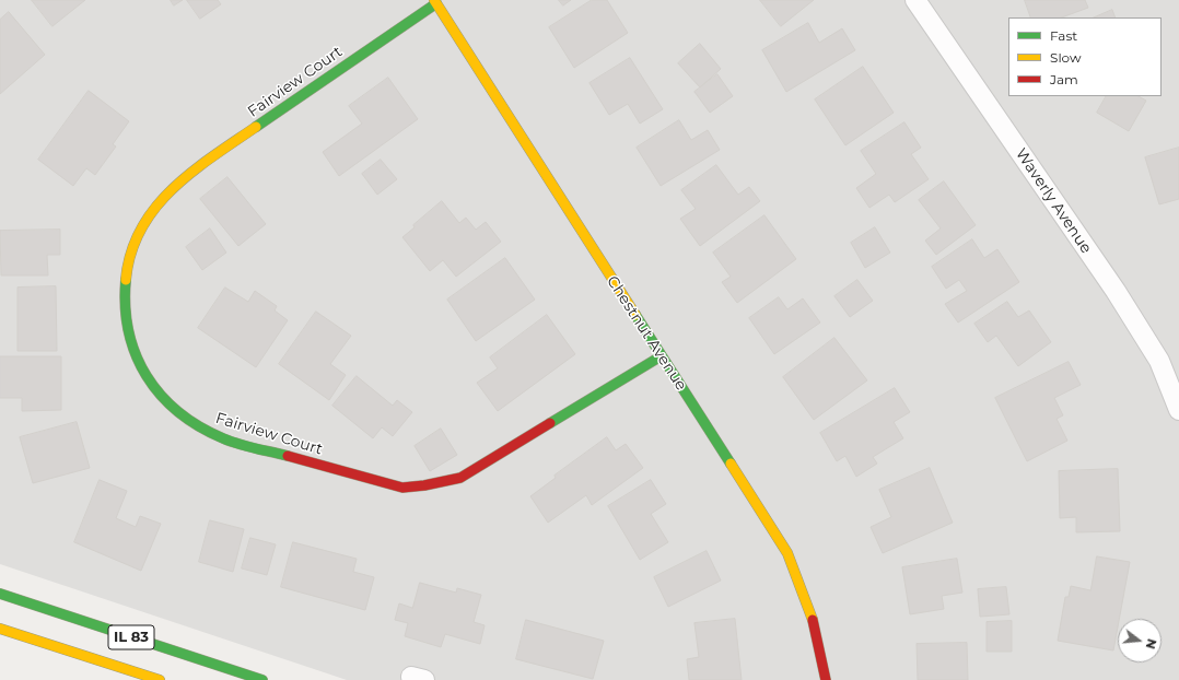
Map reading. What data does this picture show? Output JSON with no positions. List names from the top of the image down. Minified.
{"streets":{"main road":["Fairview Court","Chestnut Avenue","IL 83"],"street":["Waverly Avenue"]},"crossings":[["Fairview Court","Chestnut Avenue"]],"legend":["Fast","Slow","Jam"],"north":"right"}
